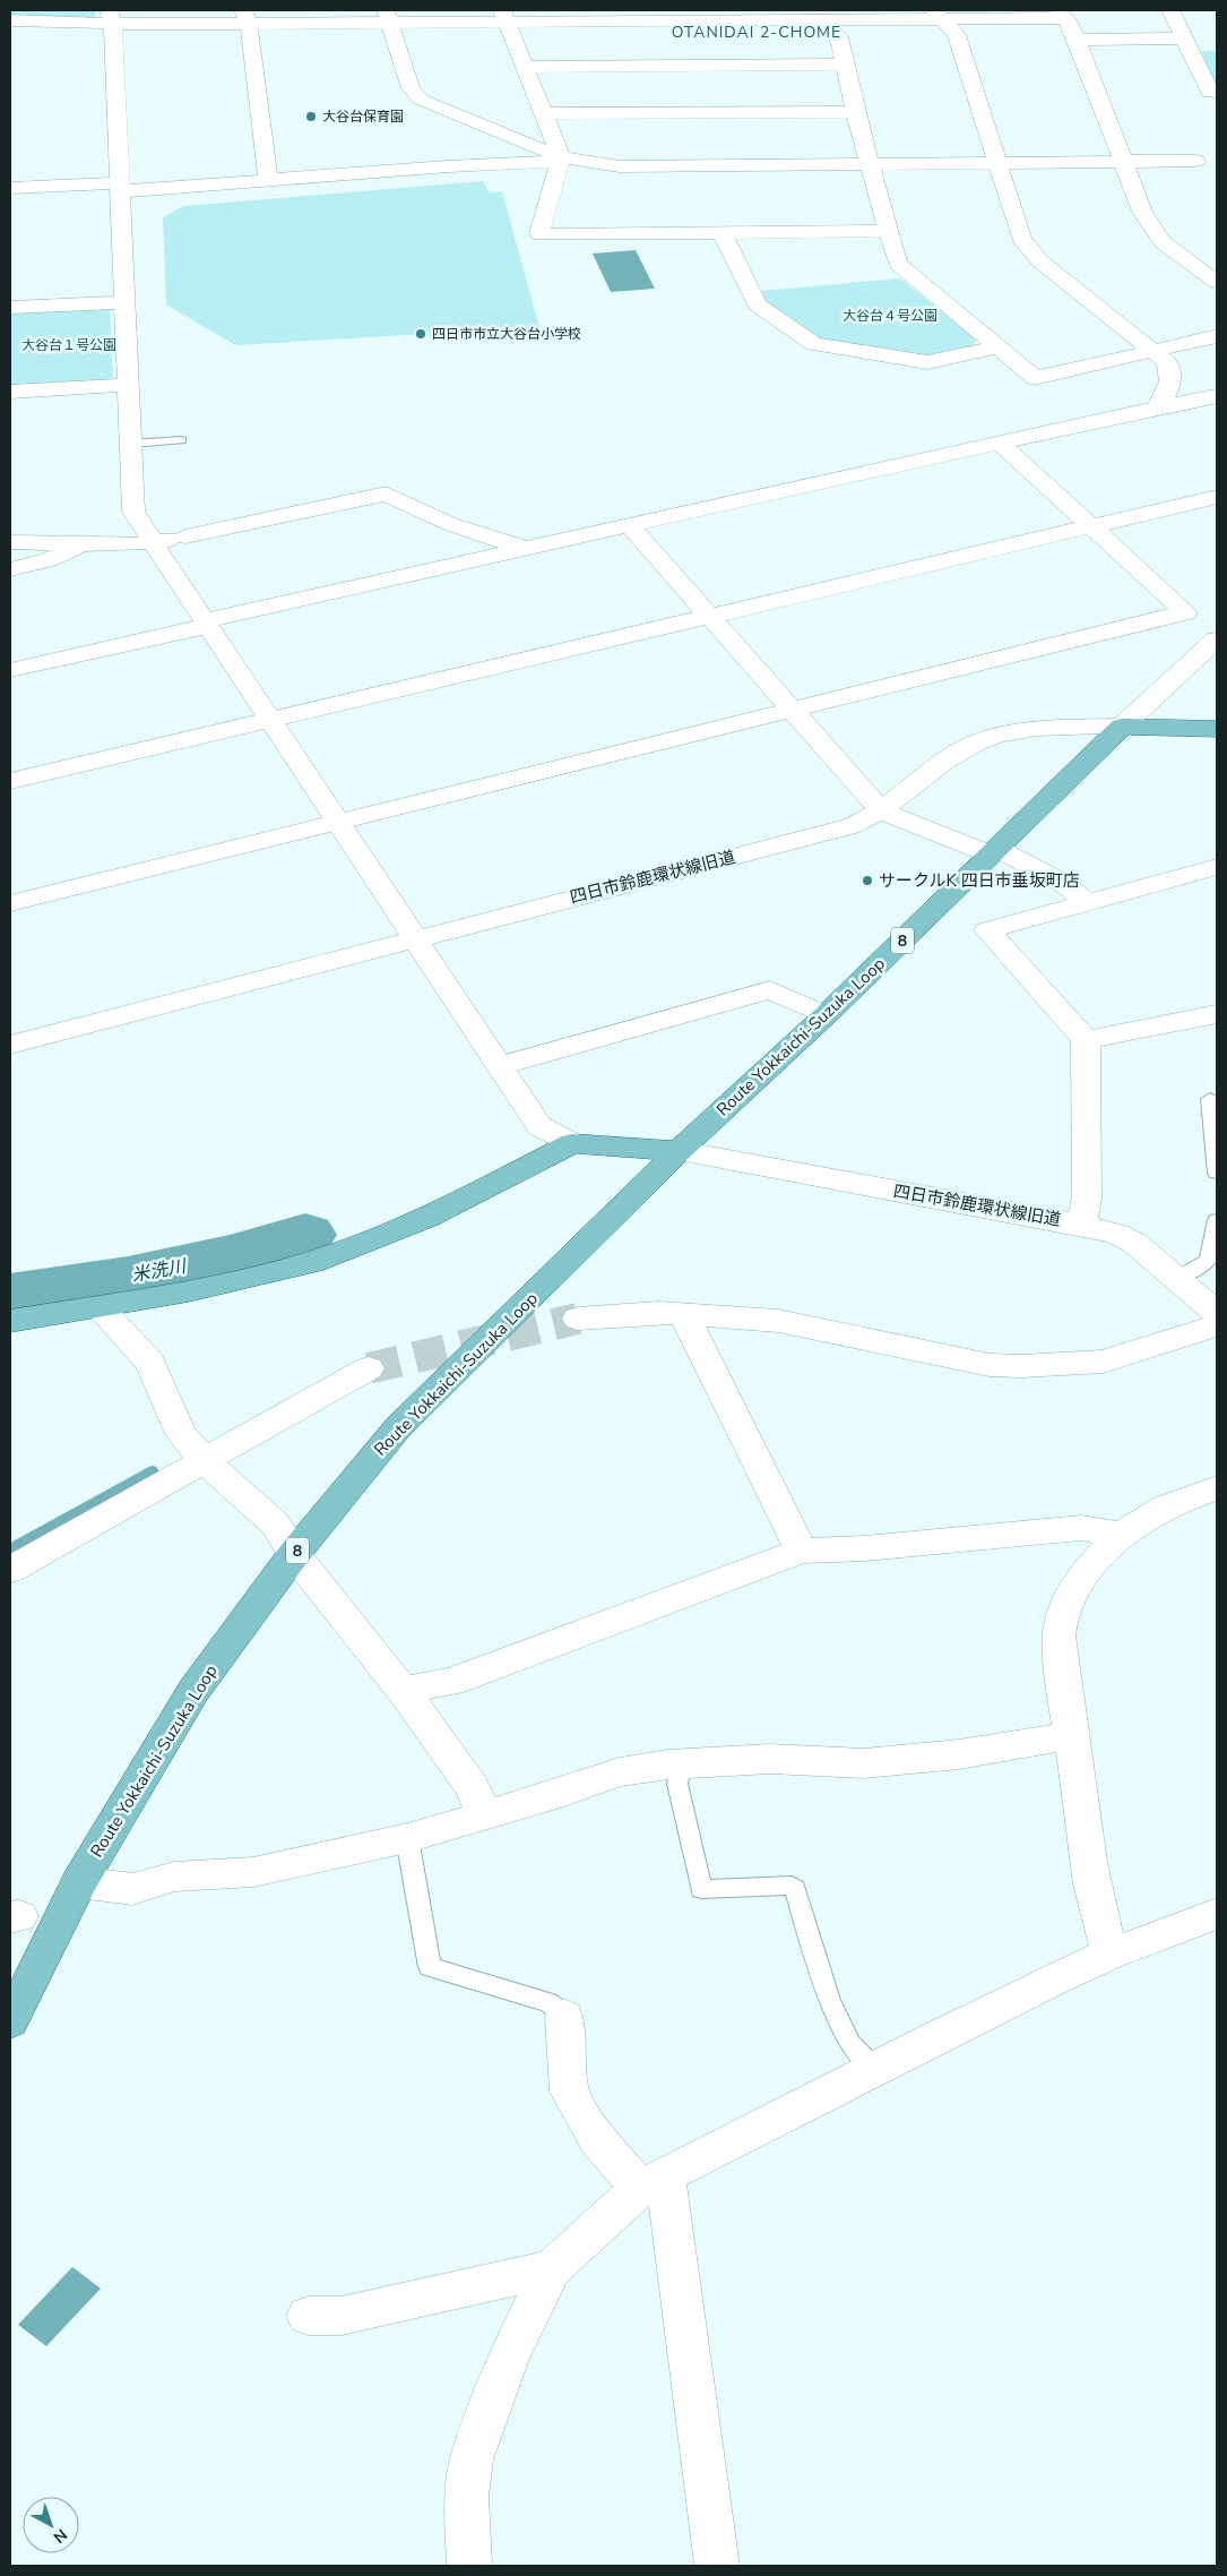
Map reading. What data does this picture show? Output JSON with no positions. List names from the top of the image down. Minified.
{"streets":{"main road":["8","Route Yokkaichi-Suzuka Loop"],"street":["四日市鈴鹿環状線旧道"]},"crossings":[["四日市鈴鹿環状線旧道","Route Yokkaichi-Suzuka Loop"]],"districts":["OTANIDAI 2-CHOME"],"water":["米洗川"],"parks":["大谷台４号公園","大谷台１号公園"],"places":["大谷台保育園","四日市市立大谷台小学校","サークルK 四日市垂坂町店"],"north":"bottom right"}
